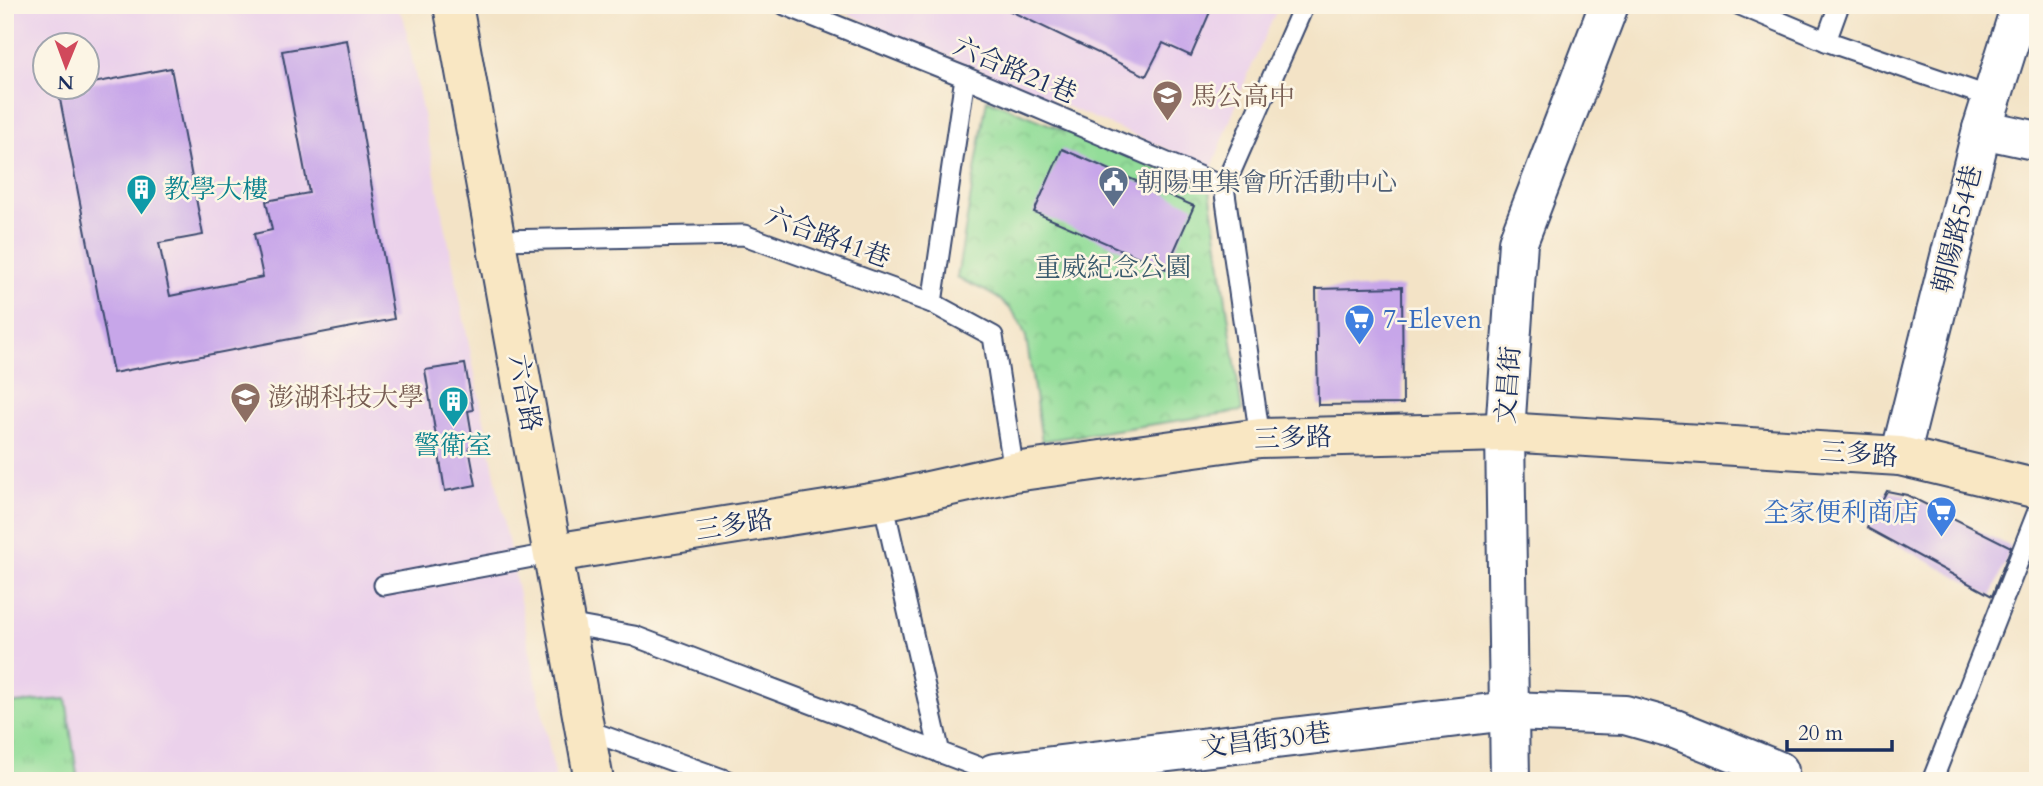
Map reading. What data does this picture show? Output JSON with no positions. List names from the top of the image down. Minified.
{"streets":{"street":["朝陽路54巷","文昌街","六合路","三多路","文昌街30巷"],"lane":["六合路21巷","六合路41巷"]},"crossings":[["朝陽路54巷","三多路"],["六合路41巷","六合路"],["六合路41巷","三多路"],["文昌街","三多路"],["文昌街","文昌街30巷"],["六合路","三多路"]],"parks":["重威紀念公園"],"places":{"school or university":["馬公高中","澎湖科技大學"],"public building":["朝陽里集會所活動中心"],"building":["教學大樓","警衛室"],"supermarket":["7-Eleven","全家便利商店"]},"scale_bar":"20 m","north":"bottom"}
